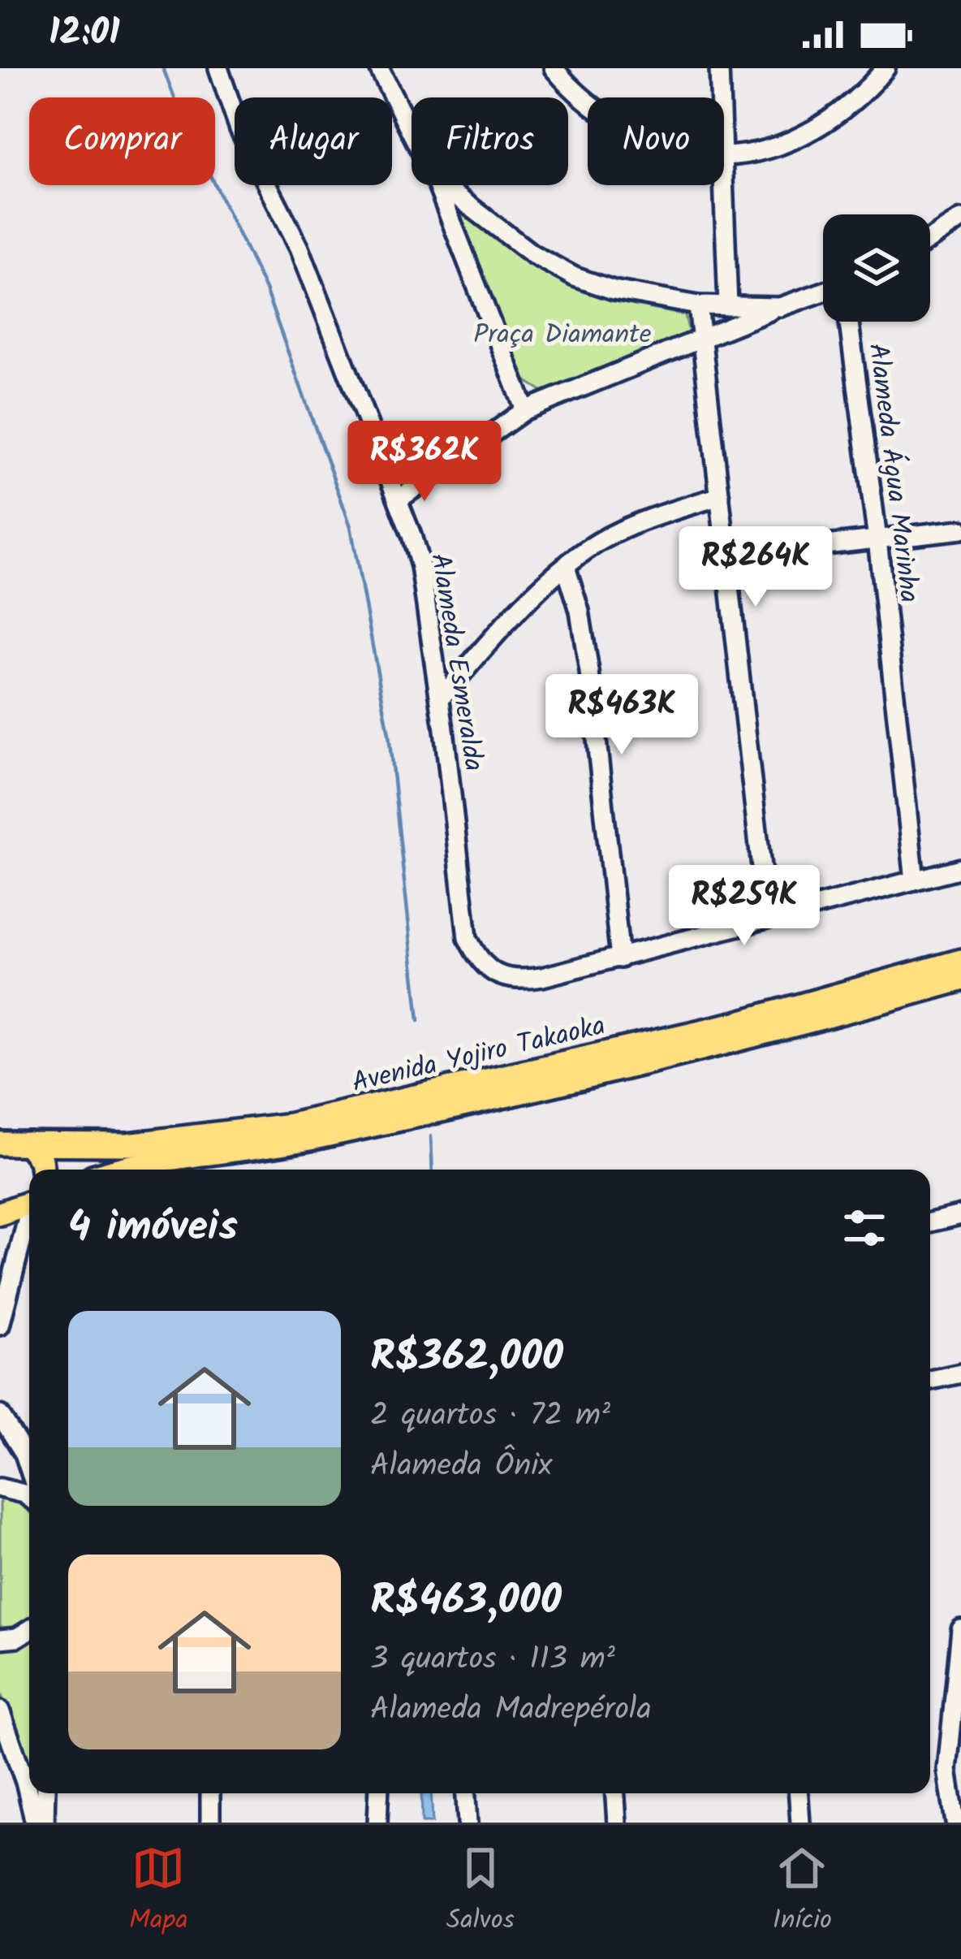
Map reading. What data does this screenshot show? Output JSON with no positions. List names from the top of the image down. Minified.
{"streets":{"main road":["Avenida Yojiro Takaoka"],"street":["Alameda Água Marinha","Alameda Esmeralda"]},"parks":["Praça Diamante"],"page":{"status":"12:01","chip":["Comprar","Alugar","Filtros","Novo"],"price":["R$362K","R$264K","R$463K","R$259K"],"heading":"4 imóveis","list":[{"name":"R$362,000","note":"2 quartos · 72 m² · Alameda Ônix"},{"name":"R$463,000","note":"3 quartos · 113 m² · Alameda Madrepérola"}],"tabs":["Mapa","Salvos","Início"]}}
